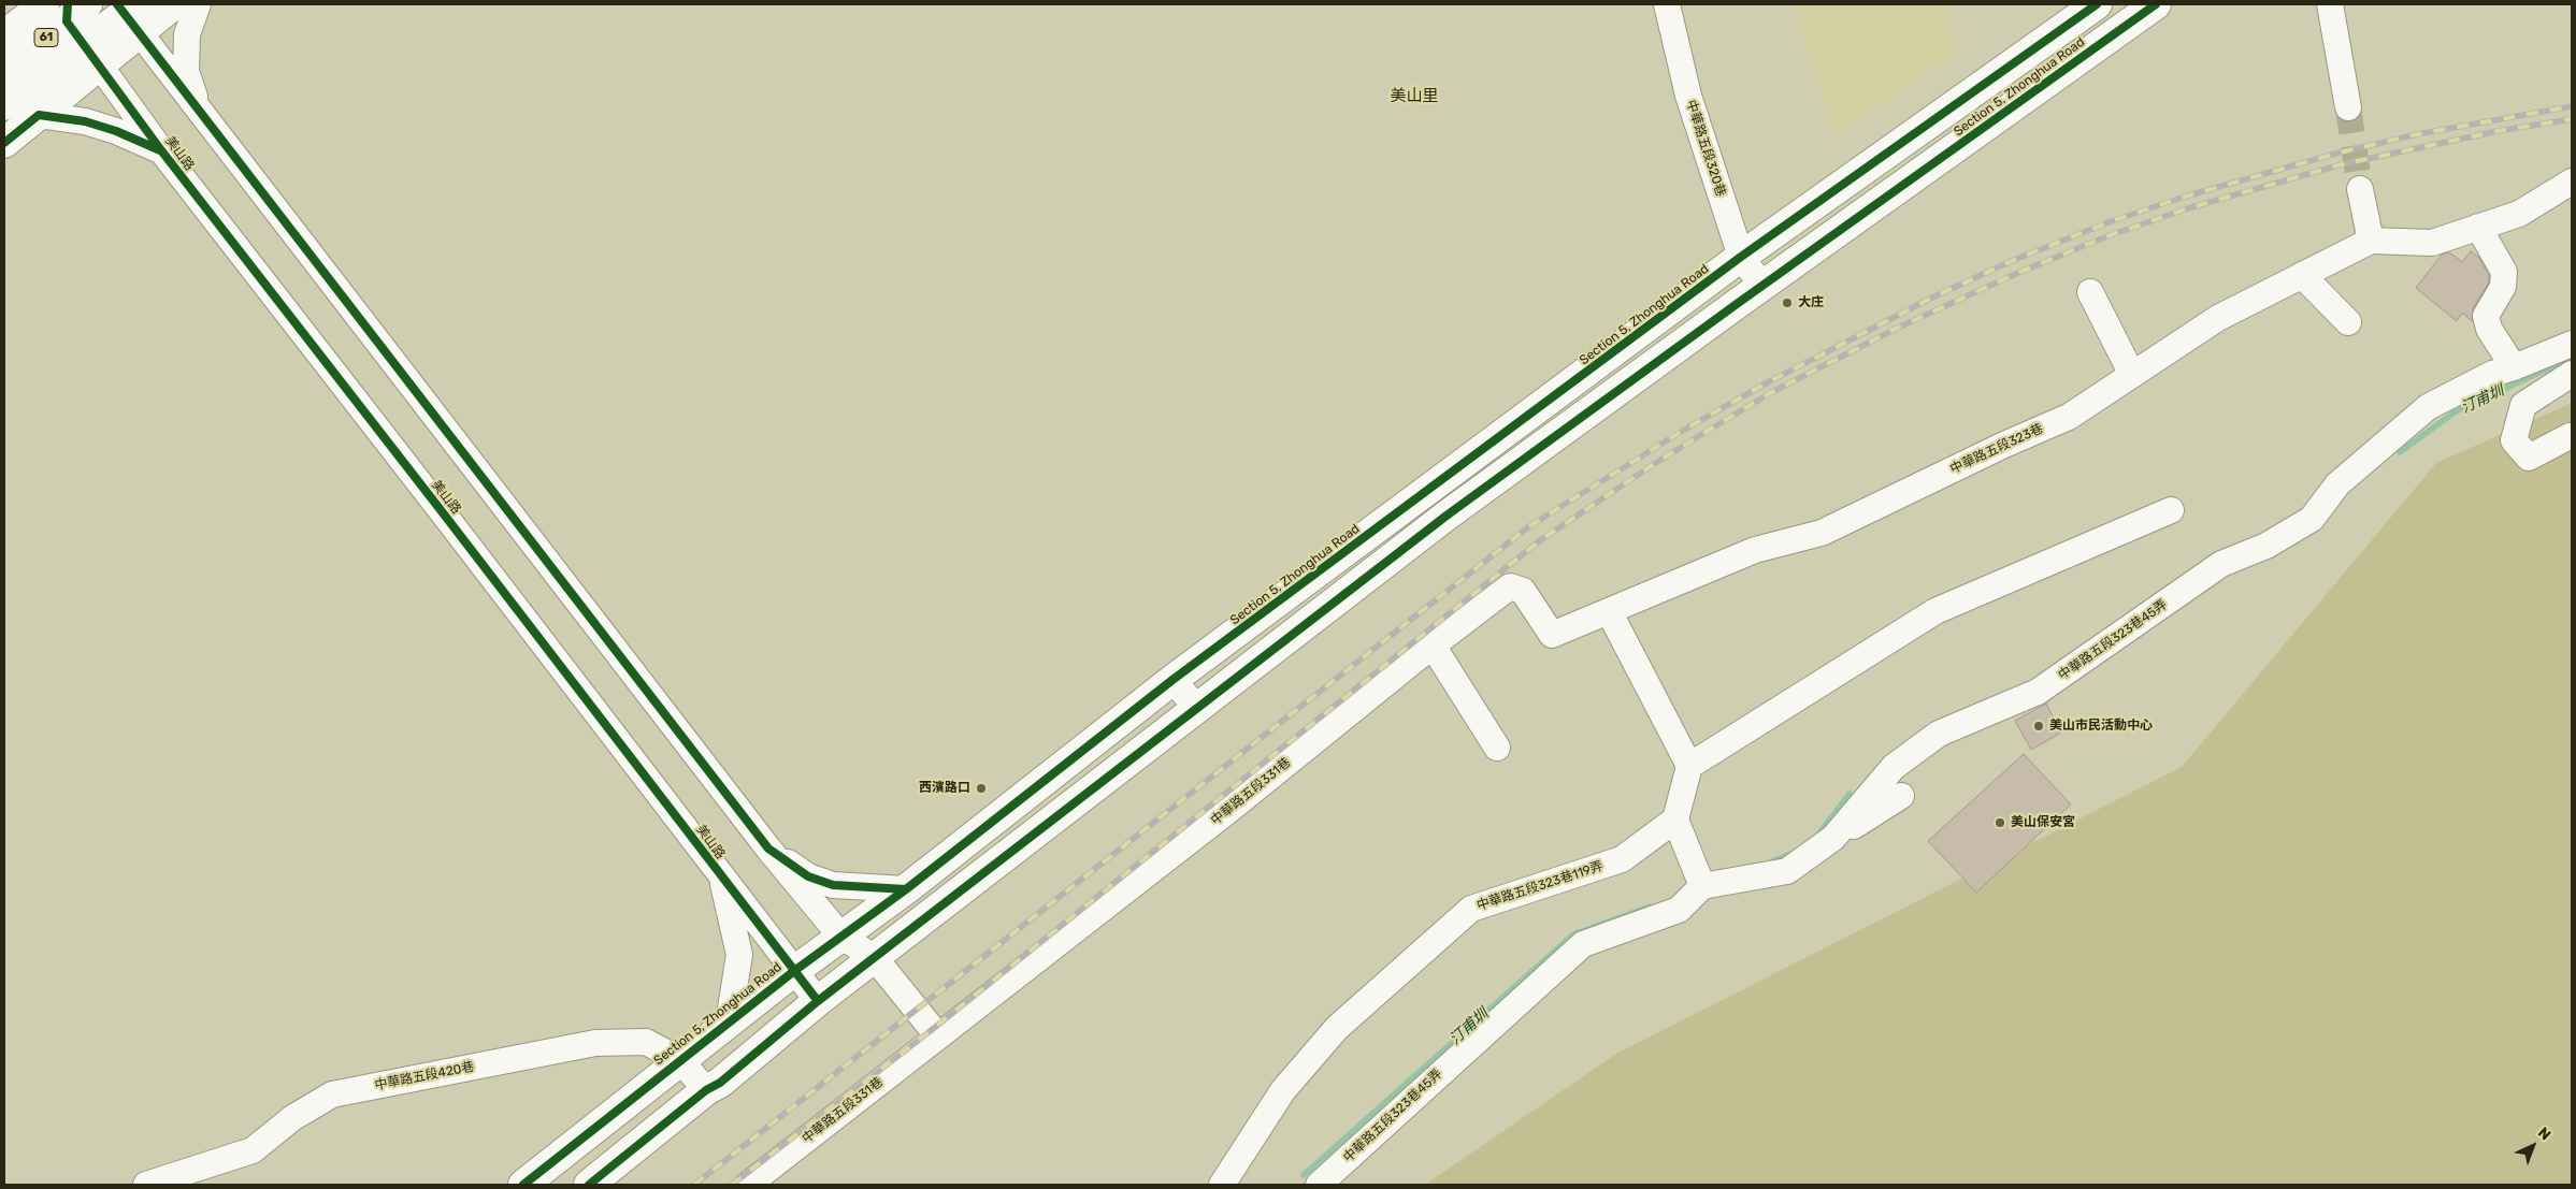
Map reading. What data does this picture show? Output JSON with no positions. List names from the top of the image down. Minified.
{"streets":{"main road":["61","Section 5, Zhonghua Road"],"street":["中華路五段320巷","美山路","中華路五段323巷","中華路五段323巷45弄","中華路五段331巷","中華路五段323巷119弄","中華路五段420巷"]},"crossings":[["61","美山路"],["Section 5, Zhonghua Road","中華路五段320巷"],["Section 5, Zhonghua Road","美山路"],["Section 5, Zhonghua Road","中華路五段420巷"],["中華路五段323巷","中華路五段331巷"]],"districts":["美山里"],"water":["汀甫圳"],"places":["大庄","美山市民活動中心","西濱路口","美山保安宮"],"north":"top right"}
